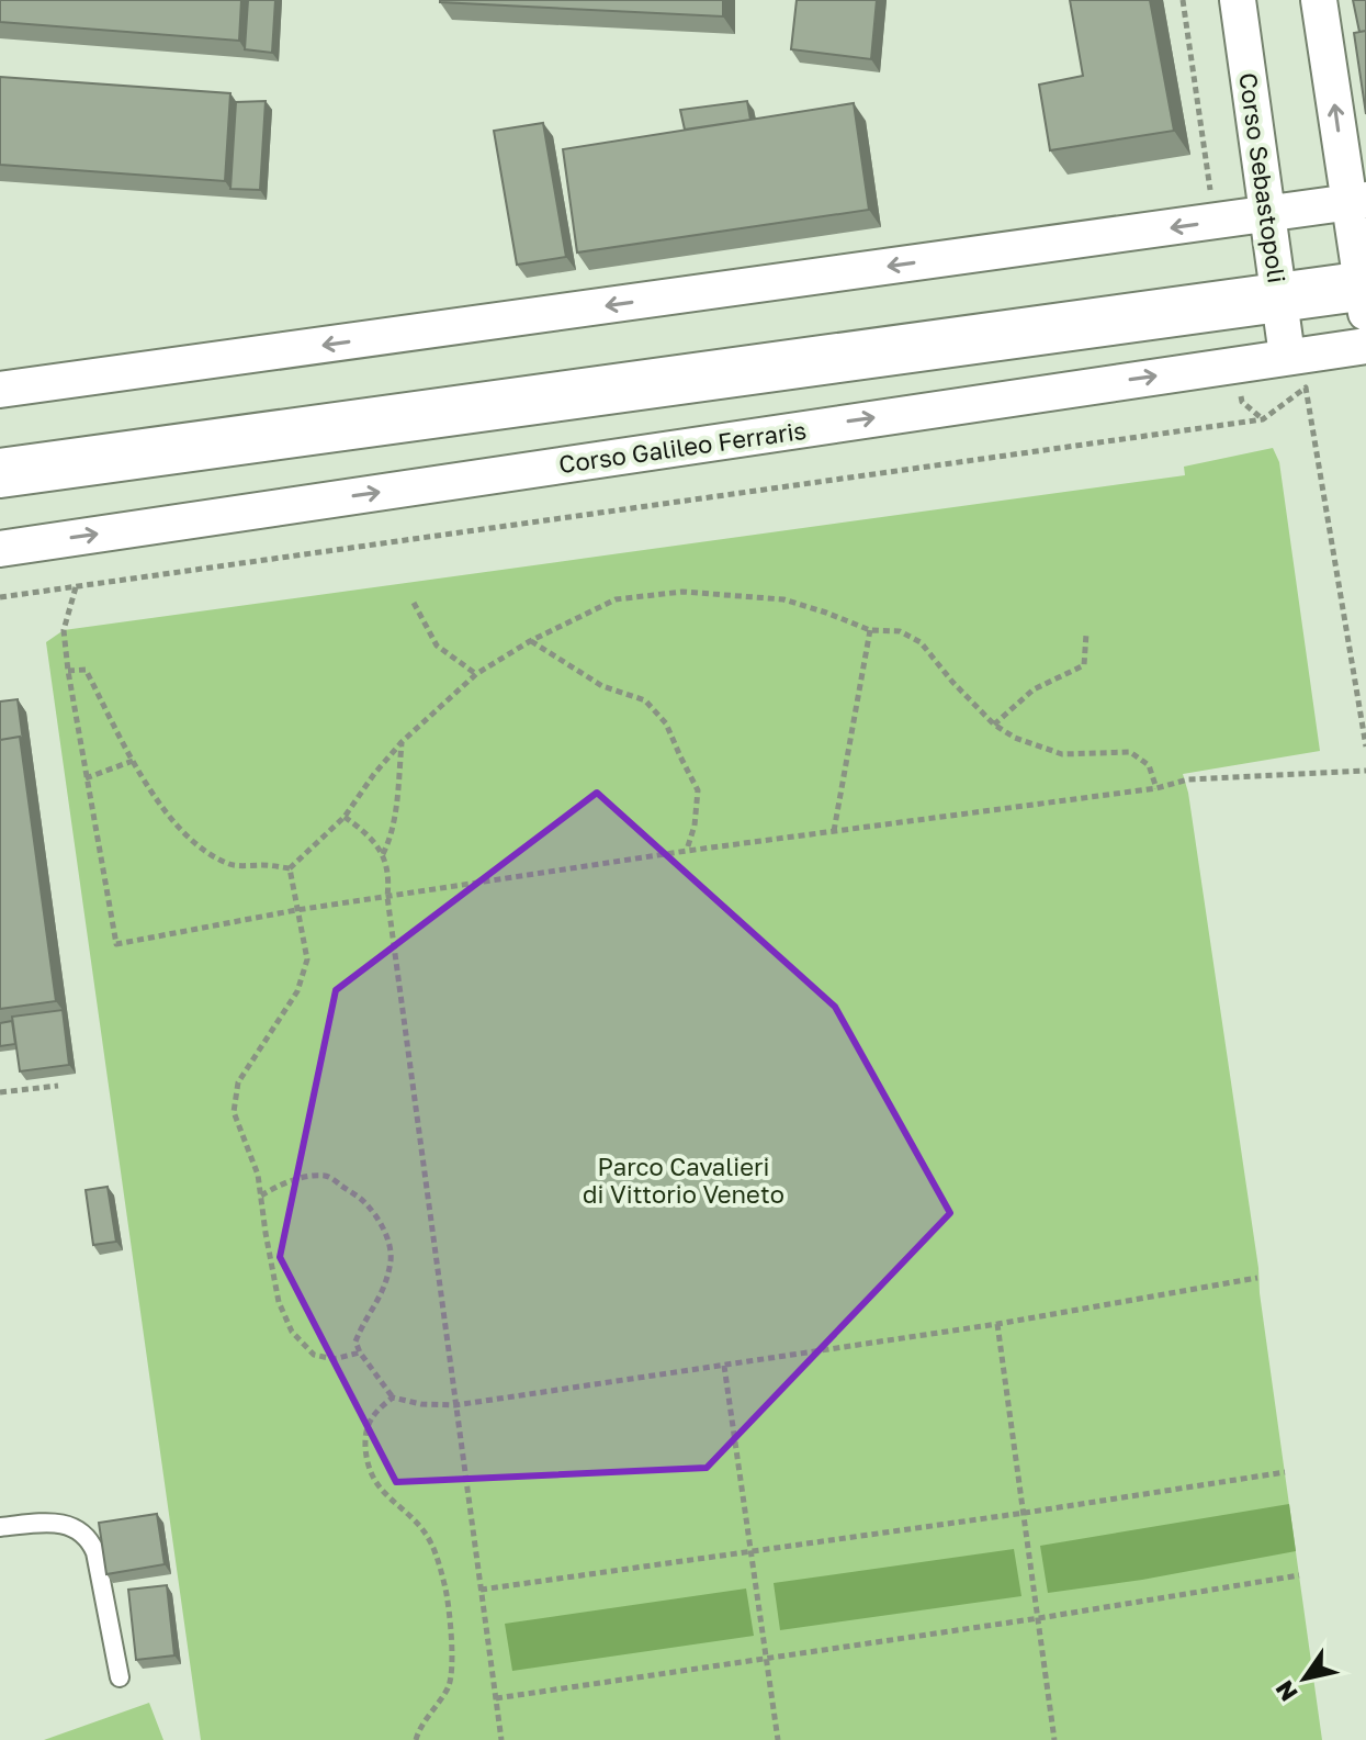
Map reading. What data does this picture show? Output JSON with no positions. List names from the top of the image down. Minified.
{"streets":{"street":["Corso Sebastopoli","Corso Galileo Ferraris"]},"crossings":[["Corso Sebastopoli","Corso Galileo Ferraris"]],"parks":["Parco Cavalieri di Vittorio Veneto"],"north":"bottom left"}
